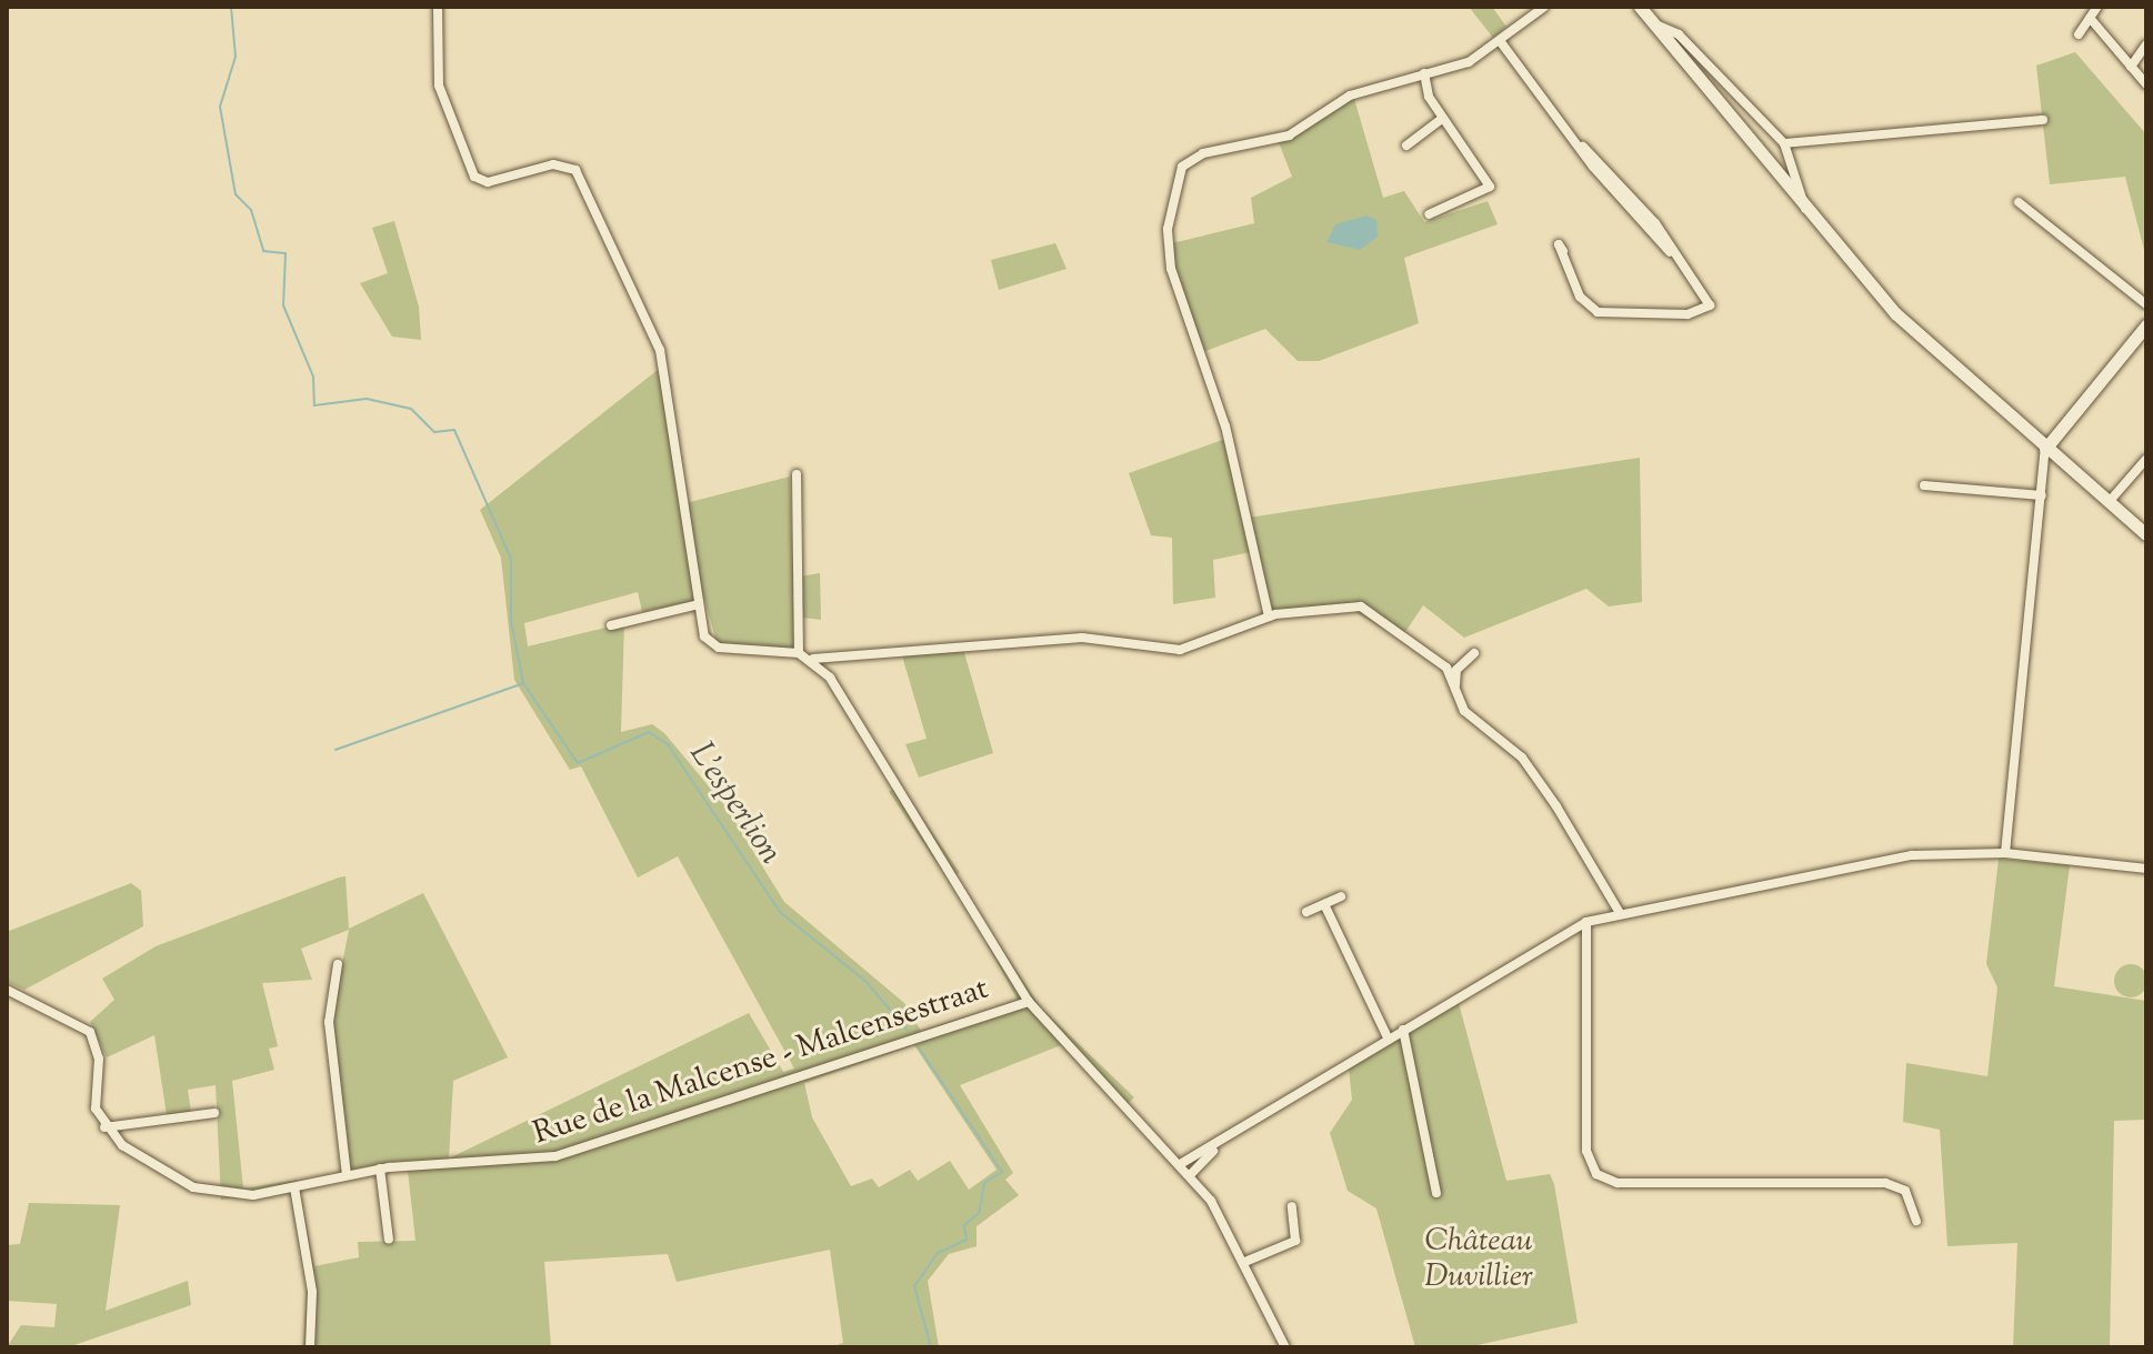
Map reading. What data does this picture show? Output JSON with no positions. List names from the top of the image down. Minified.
{"streets":{"street":["Rue de la Malcense - Malcensestraat"]},"water":["L'esperlion"],"parks":["Château Duvillier"]}
